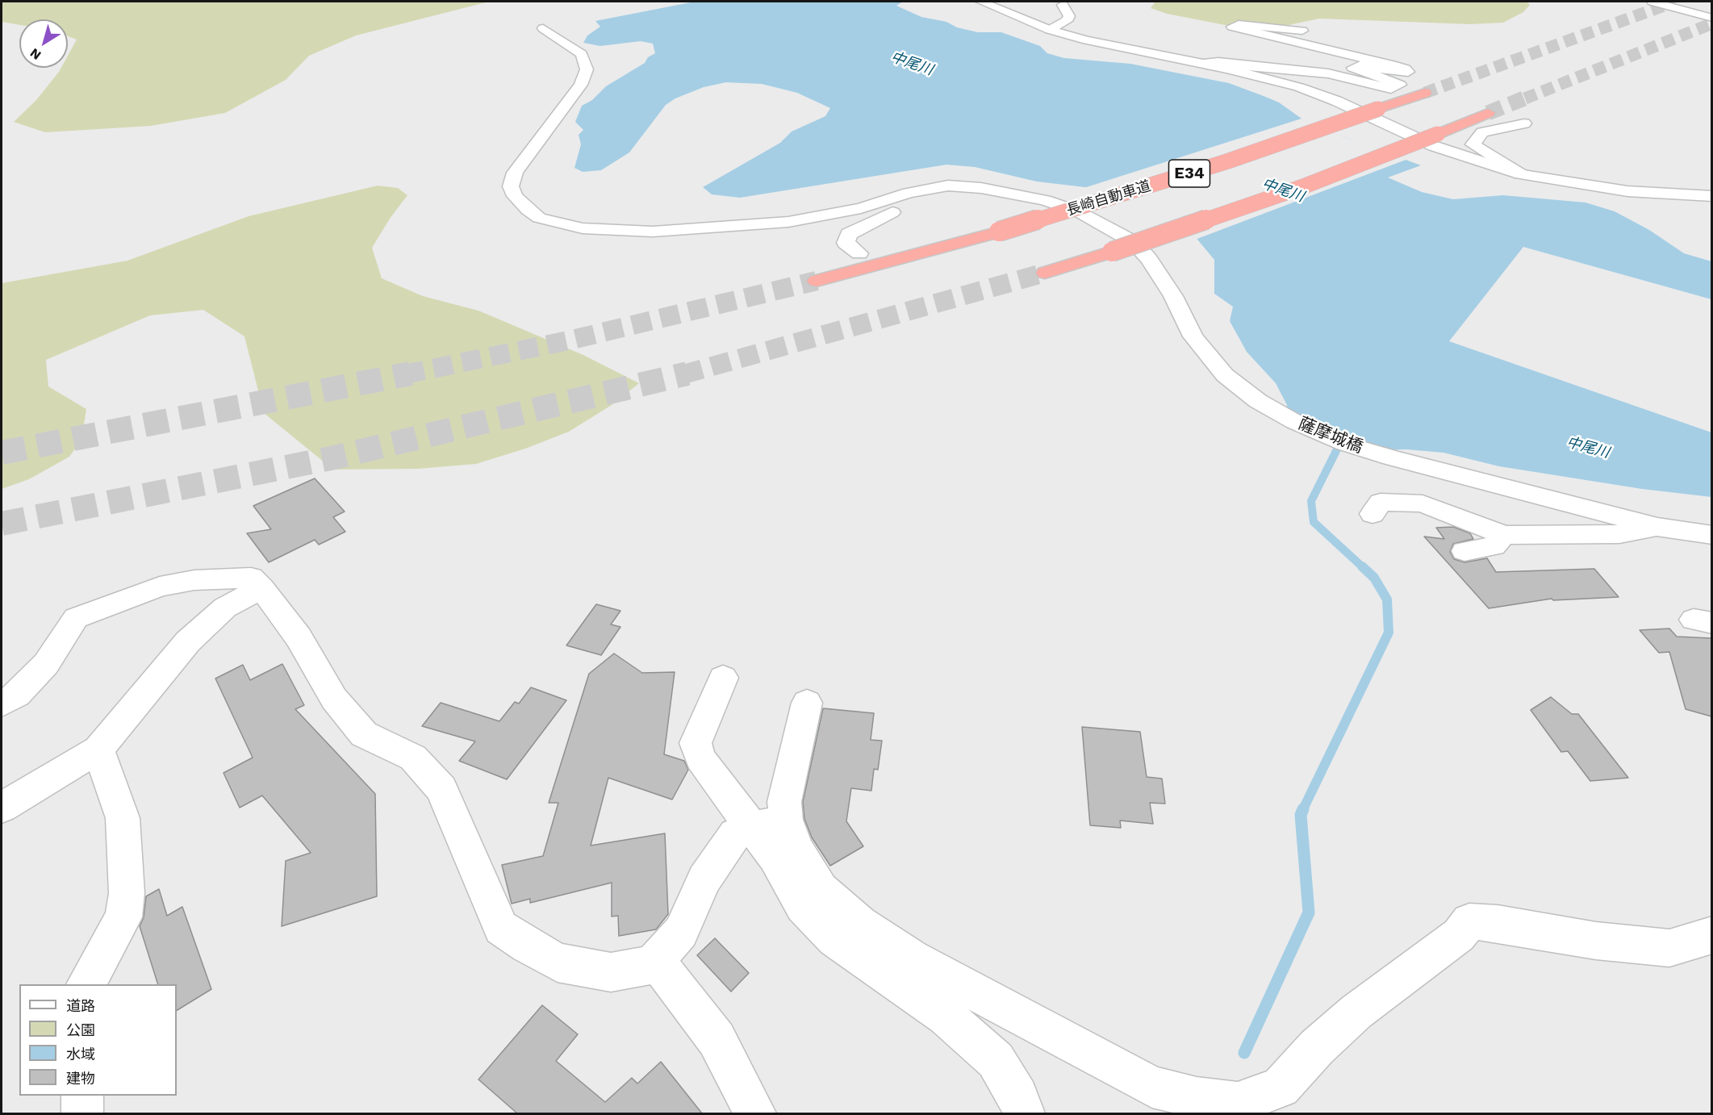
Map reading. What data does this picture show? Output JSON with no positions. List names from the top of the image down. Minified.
{"streets":{"highway":["E34","長崎自動車道"],"street":["薩摩城橋"]},"water":["中尾川"],"legend":["道路","公園","水域","建物"],"north":"bottom left"}
